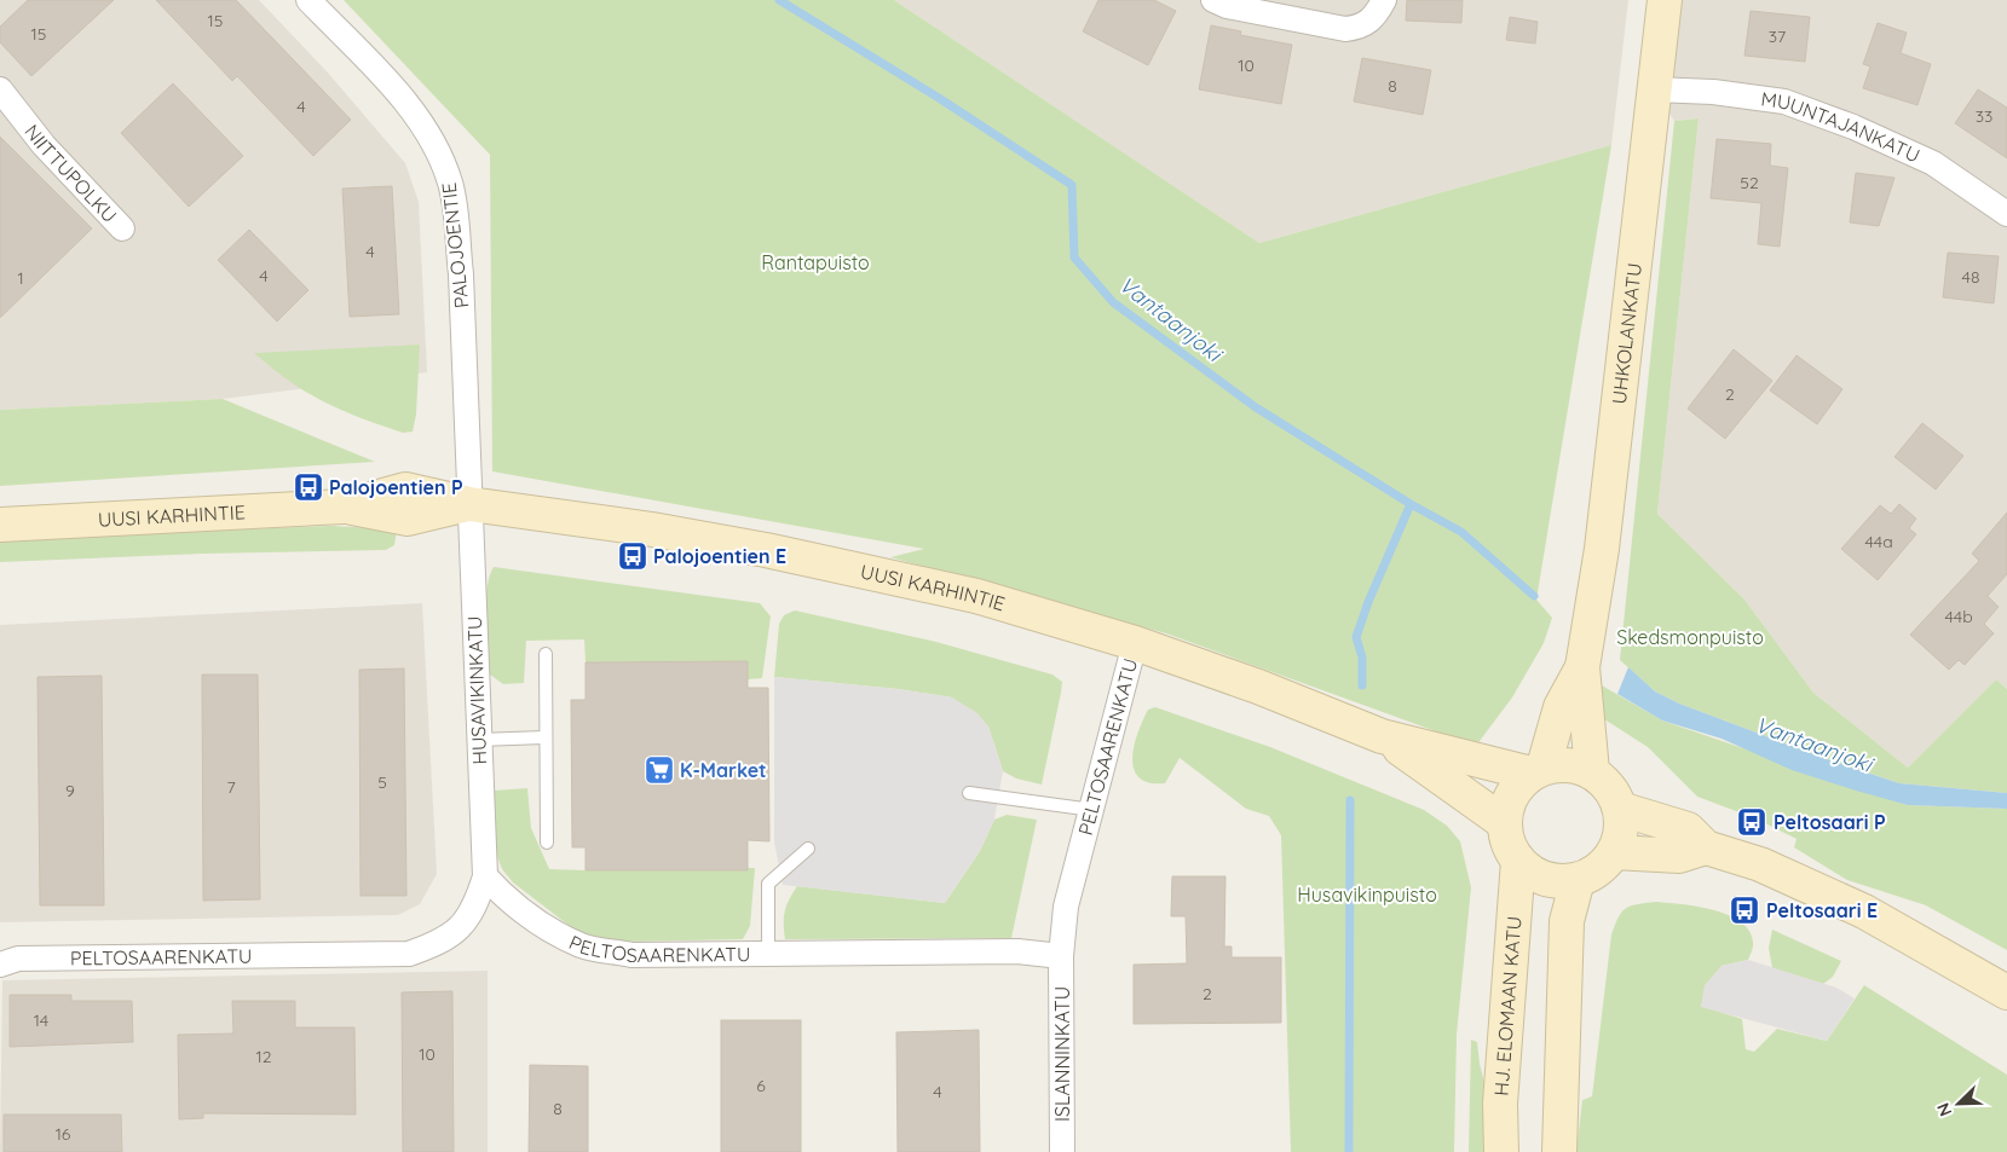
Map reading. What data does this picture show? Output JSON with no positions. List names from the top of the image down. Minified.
{"streets":{"street":["MUUNTAJANKATU","NIITTUPOLKU","PALOJOENTIE","UHKOLANKATU","UUSI KARHINTIE","HUSAVIKINKATU","PELTOSAARENKATU","HJ. ELOMAAN KATU","ISLANNINKATU"]},"crossings":[["MUUNTAJANKATU","UHKOLANKATU"],["PALOJOENTIE","UUSI KARHINTIE"],["PALOJOENTIE","HUSAVIKINKATU"],["UHKOLANKATU","UUSI KARHINTIE"],["UHKOLANKATU","HJ. ELOMAAN KATU"],["UUSI KARHINTIE","HUSAVIKINKATU"],["UUSI KARHINTIE","PELTOSAARENKATU"],["UUSI KARHINTIE","HJ. ELOMAAN KATU"],["HUSAVIKINKATU","PELTOSAARENKATU"],["PELTOSAARENKATU","ISLANNINKATU"]],"water":["Vantaanjoki"],"parks":["Rantapuisto","Skedsmonpuisto","Husavikinpuisto"],"places":{"bus stop":["Palojoentien P","Palojoentien E","Peltosaari P","Peltosaari E"],"supermarket":["K-Market"]},"house_numbers":["15","15","37","10","8","4","33","52","4","4","48","1","2","44a","44b","5","7","9","2","14","10","12","6","4","8","16"],"north":"bottom left"}
